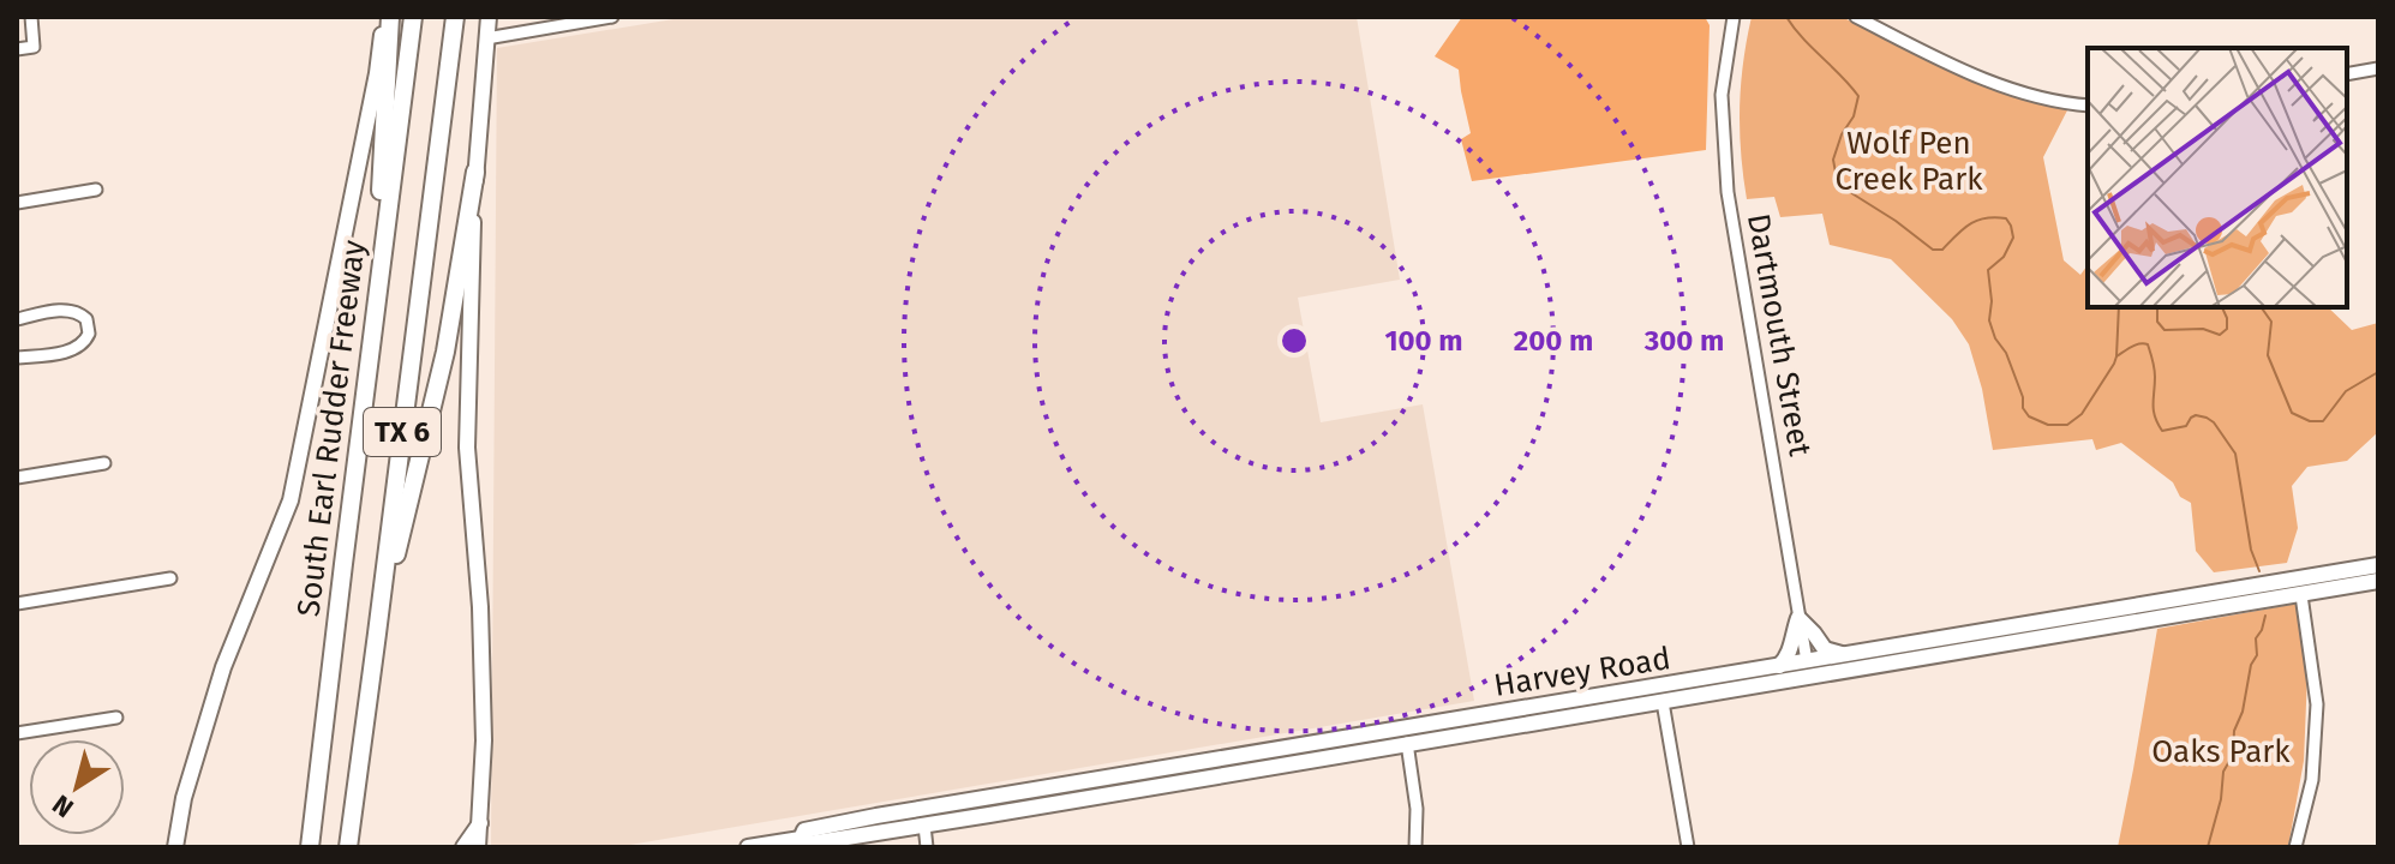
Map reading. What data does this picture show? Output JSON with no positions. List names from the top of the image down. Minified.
{"streets":{"highway":["South Earl Rudder Freeway","TX 6"],"main road":["Harvey Road"],"street":["Dartmouth Street"]},"crossings":[["Dartmouth Street","Harvey Road"]],"parks":["Wolf Pen Creek Park","Oaks Park"],"north":"bottom left","rings":["100 m","200 m","300 m"]}
